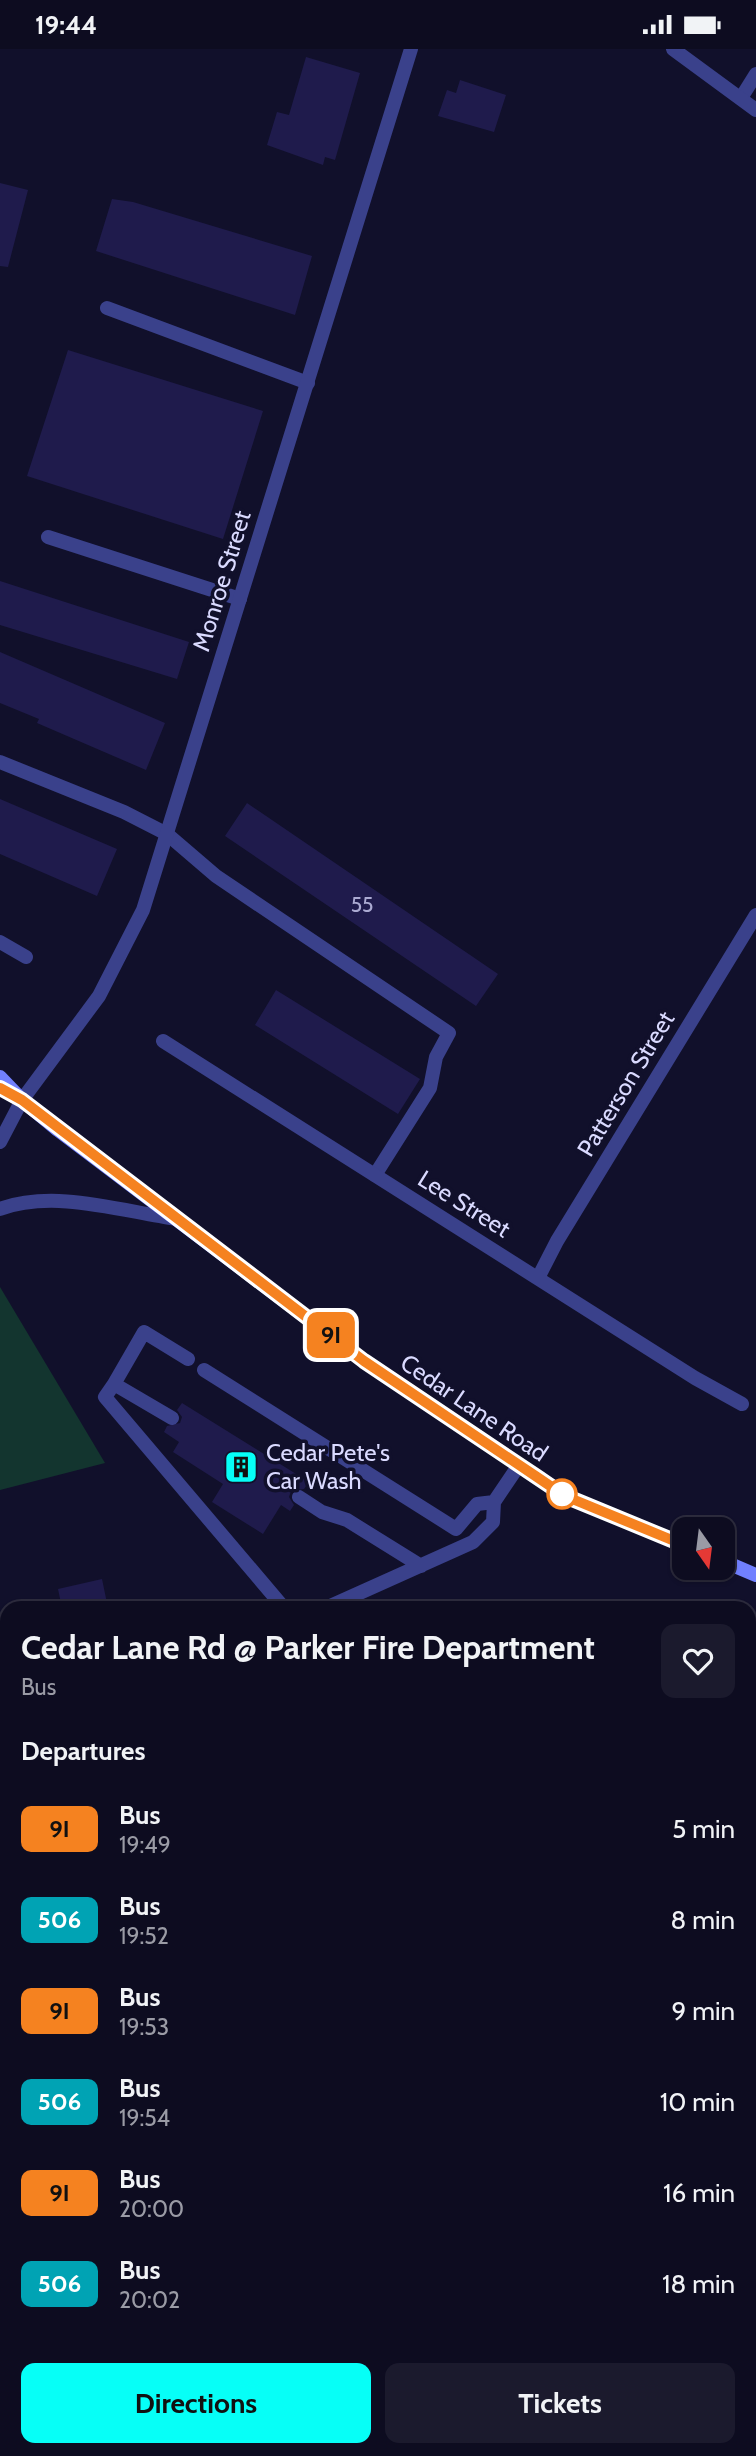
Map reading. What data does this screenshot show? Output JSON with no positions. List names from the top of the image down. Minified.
{"streets":{"main road":["Cedar Lane Road"],"street":["Monroe Street","Patterson Street","Lee Street"]},"crossings":[["Monroe Street","Cedar Lane Road"],["Patterson Street","Lee Street"]],"places":{"building":["Cedar Pete's Car Wash"]},"lines":["bus line 9I"],"house_numbers":["55"],"north":"bottom","page":{"status":"19:44","on_map":"9I","heading":[["Cedar Lane Rd @ Parker Fire Department","Bus"],"Departures"],"list":[{"mark":"9I","name":"Bus","note":"19:49","value":"5 min"},{"mark":"506","name":"Bus","note":"19:52","value":"8 min"},{"mark":"9I","name":"Bus","note":"19:53","value":"9 min"},{"mark":"506","name":"Bus","note":"19:54","value":"10 min"},{"mark":"9I","name":"Bus","note":"20:00","value":"16 min"},{"mark":"506","name":"Bus","note":"20:02","value":"18 min"}],"buttons":["Directions","Tickets"]}}
